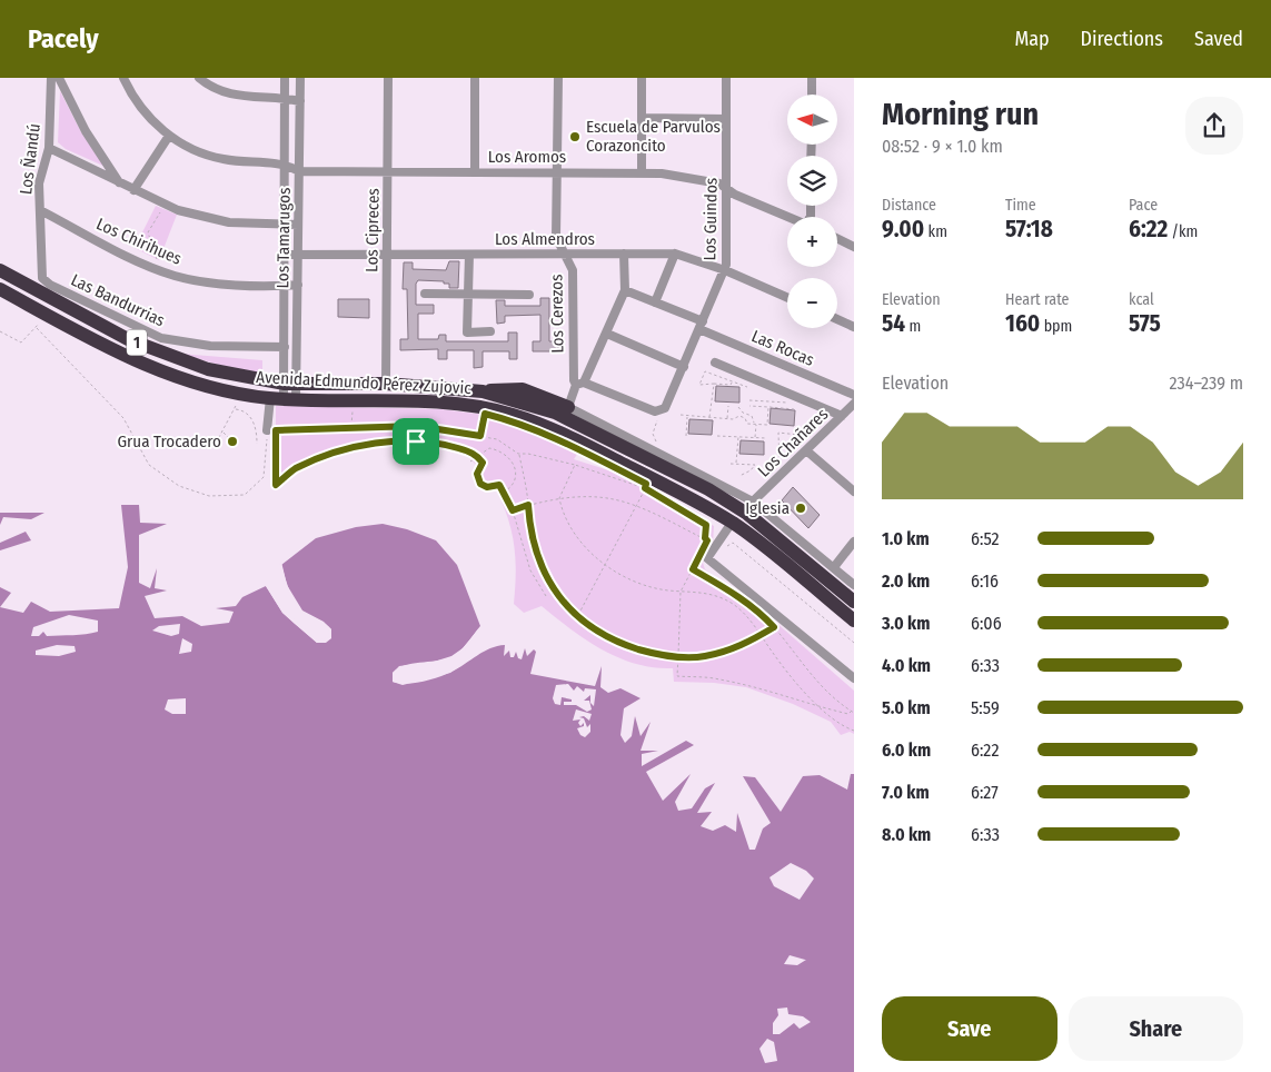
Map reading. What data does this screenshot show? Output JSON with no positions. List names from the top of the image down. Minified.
{"streets":{"highway":["1","Avenida Edmundo Pérez Zujovic"],"street":["Los Aromos","Los Ñandú","Los Guindos","Los Cipreces","Los Tamarugos","Los Almendros","Los Chirihues","Las Bandurrias","Los Cerezos","Las Rocas","Los Chañares"]},"crossings":[["Los Aromos","Los Guindos"],["Los Aromos","Los Cipreces"],["Los Aromos","Los Tamarugos"],["Los Aromos","Los Cerezos"],["Los Ñandú","Los Chirihues"],["Los Ñandú","Las Bandurrias"],["Los Guindos","Los Almendros"],["Los Guindos","Las Rocas"],["Los Cipreces","Los Almendros"],["Los Cipreces","Avenida Edmundo Pérez Zujovic"],["Los Tamarugos","Los Almendros"],["Los Tamarugos","Los Chirihues"],["Los Tamarugos","Las Bandurrias"],["Los Tamarugos","Avenida Edmundo Pérez Zujovic"],["Los Almendros","Los Cerezos"]],"places":["Escuela de Parvulos Corazoncito","Grua Trocadero","Iglesia"],"north":"left","page":{"header":"Pacely","nav":["Map","Directions","Saved"],"heading":["Morning run","08:52 · 9 × 1.0 km"],"map_buttons":["+","−"],"stats":[["Distance","9.00 km"],["Time","57:18"],["Pace","6:22 /km"],["Elevation","54 m"],["Heart rate","160 bpm"],["kcal","575"]],"chart":["Elevation","234–239 m"],"list":[{"name":"1.0 km","note":"6:52"},{"name":"2.0 km","note":"6:16"},{"name":"3.0 km","note":"6:06"},{"name":"4.0 km","note":"6:33"},{"name":"5.0 km","note":"5:59"},{"name":"6.0 km","note":"6:22"},{"name":"7.0 km","note":"6:27"},{"name":"8.0 km","note":"6:33"}],"buttons":["Save","Share"]}}
